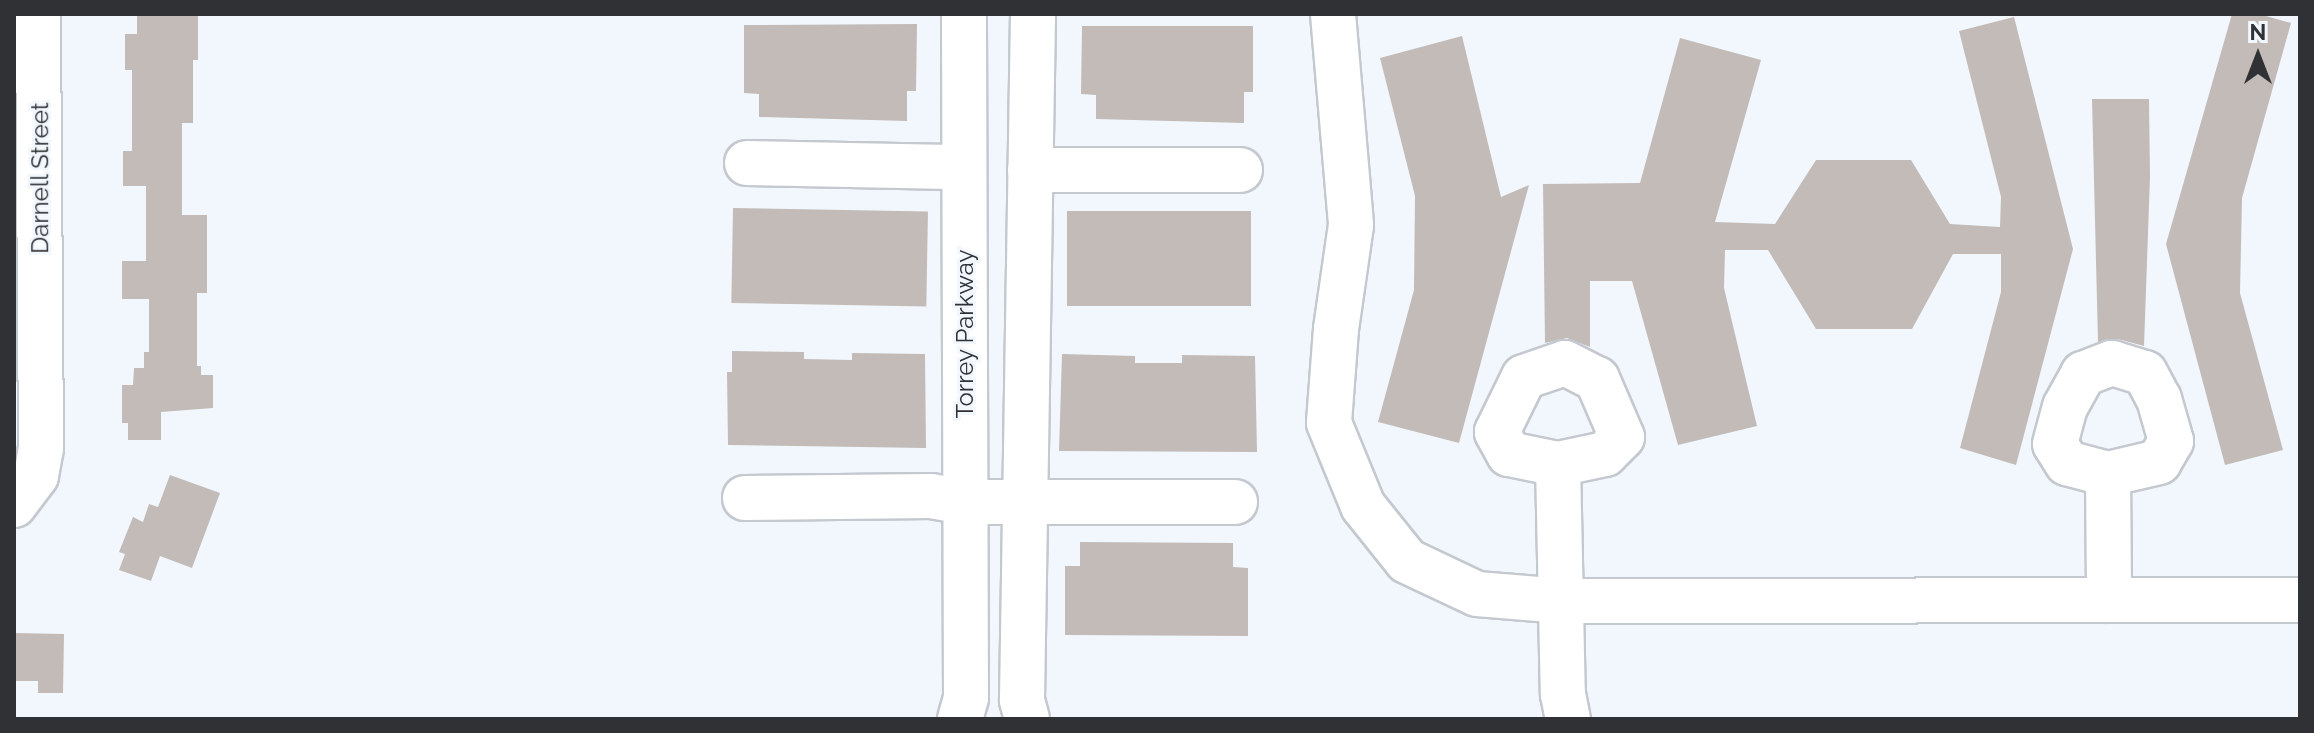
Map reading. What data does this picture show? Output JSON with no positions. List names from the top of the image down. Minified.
{"streets":{"street":["Darnell Street","Torrey Parkway"]},"north":"top"}
